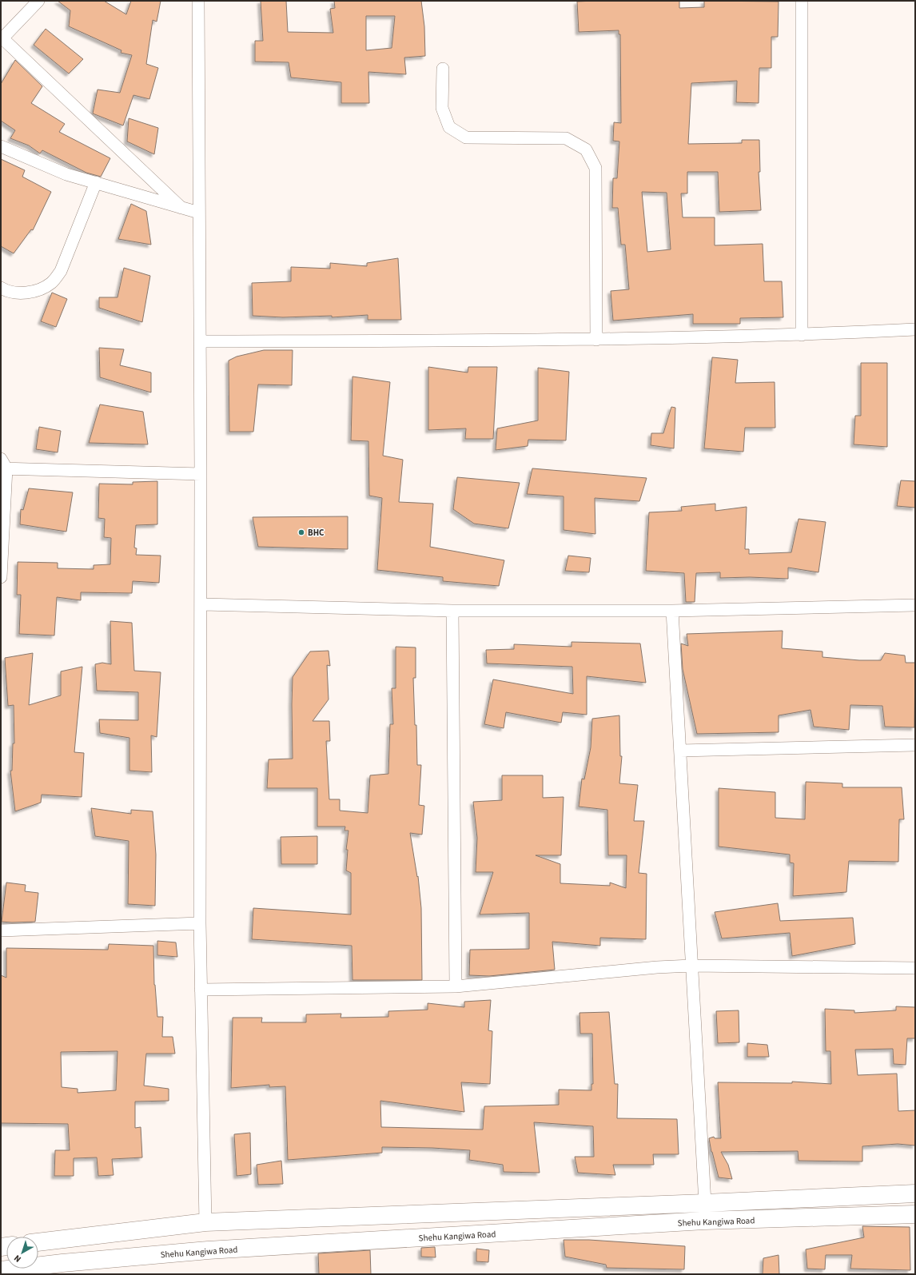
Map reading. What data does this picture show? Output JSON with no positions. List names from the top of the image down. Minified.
{"streets":{"main road":["Shehu Kangiwa Road"]},"places":["BHC"],"north":"bottom left"}
